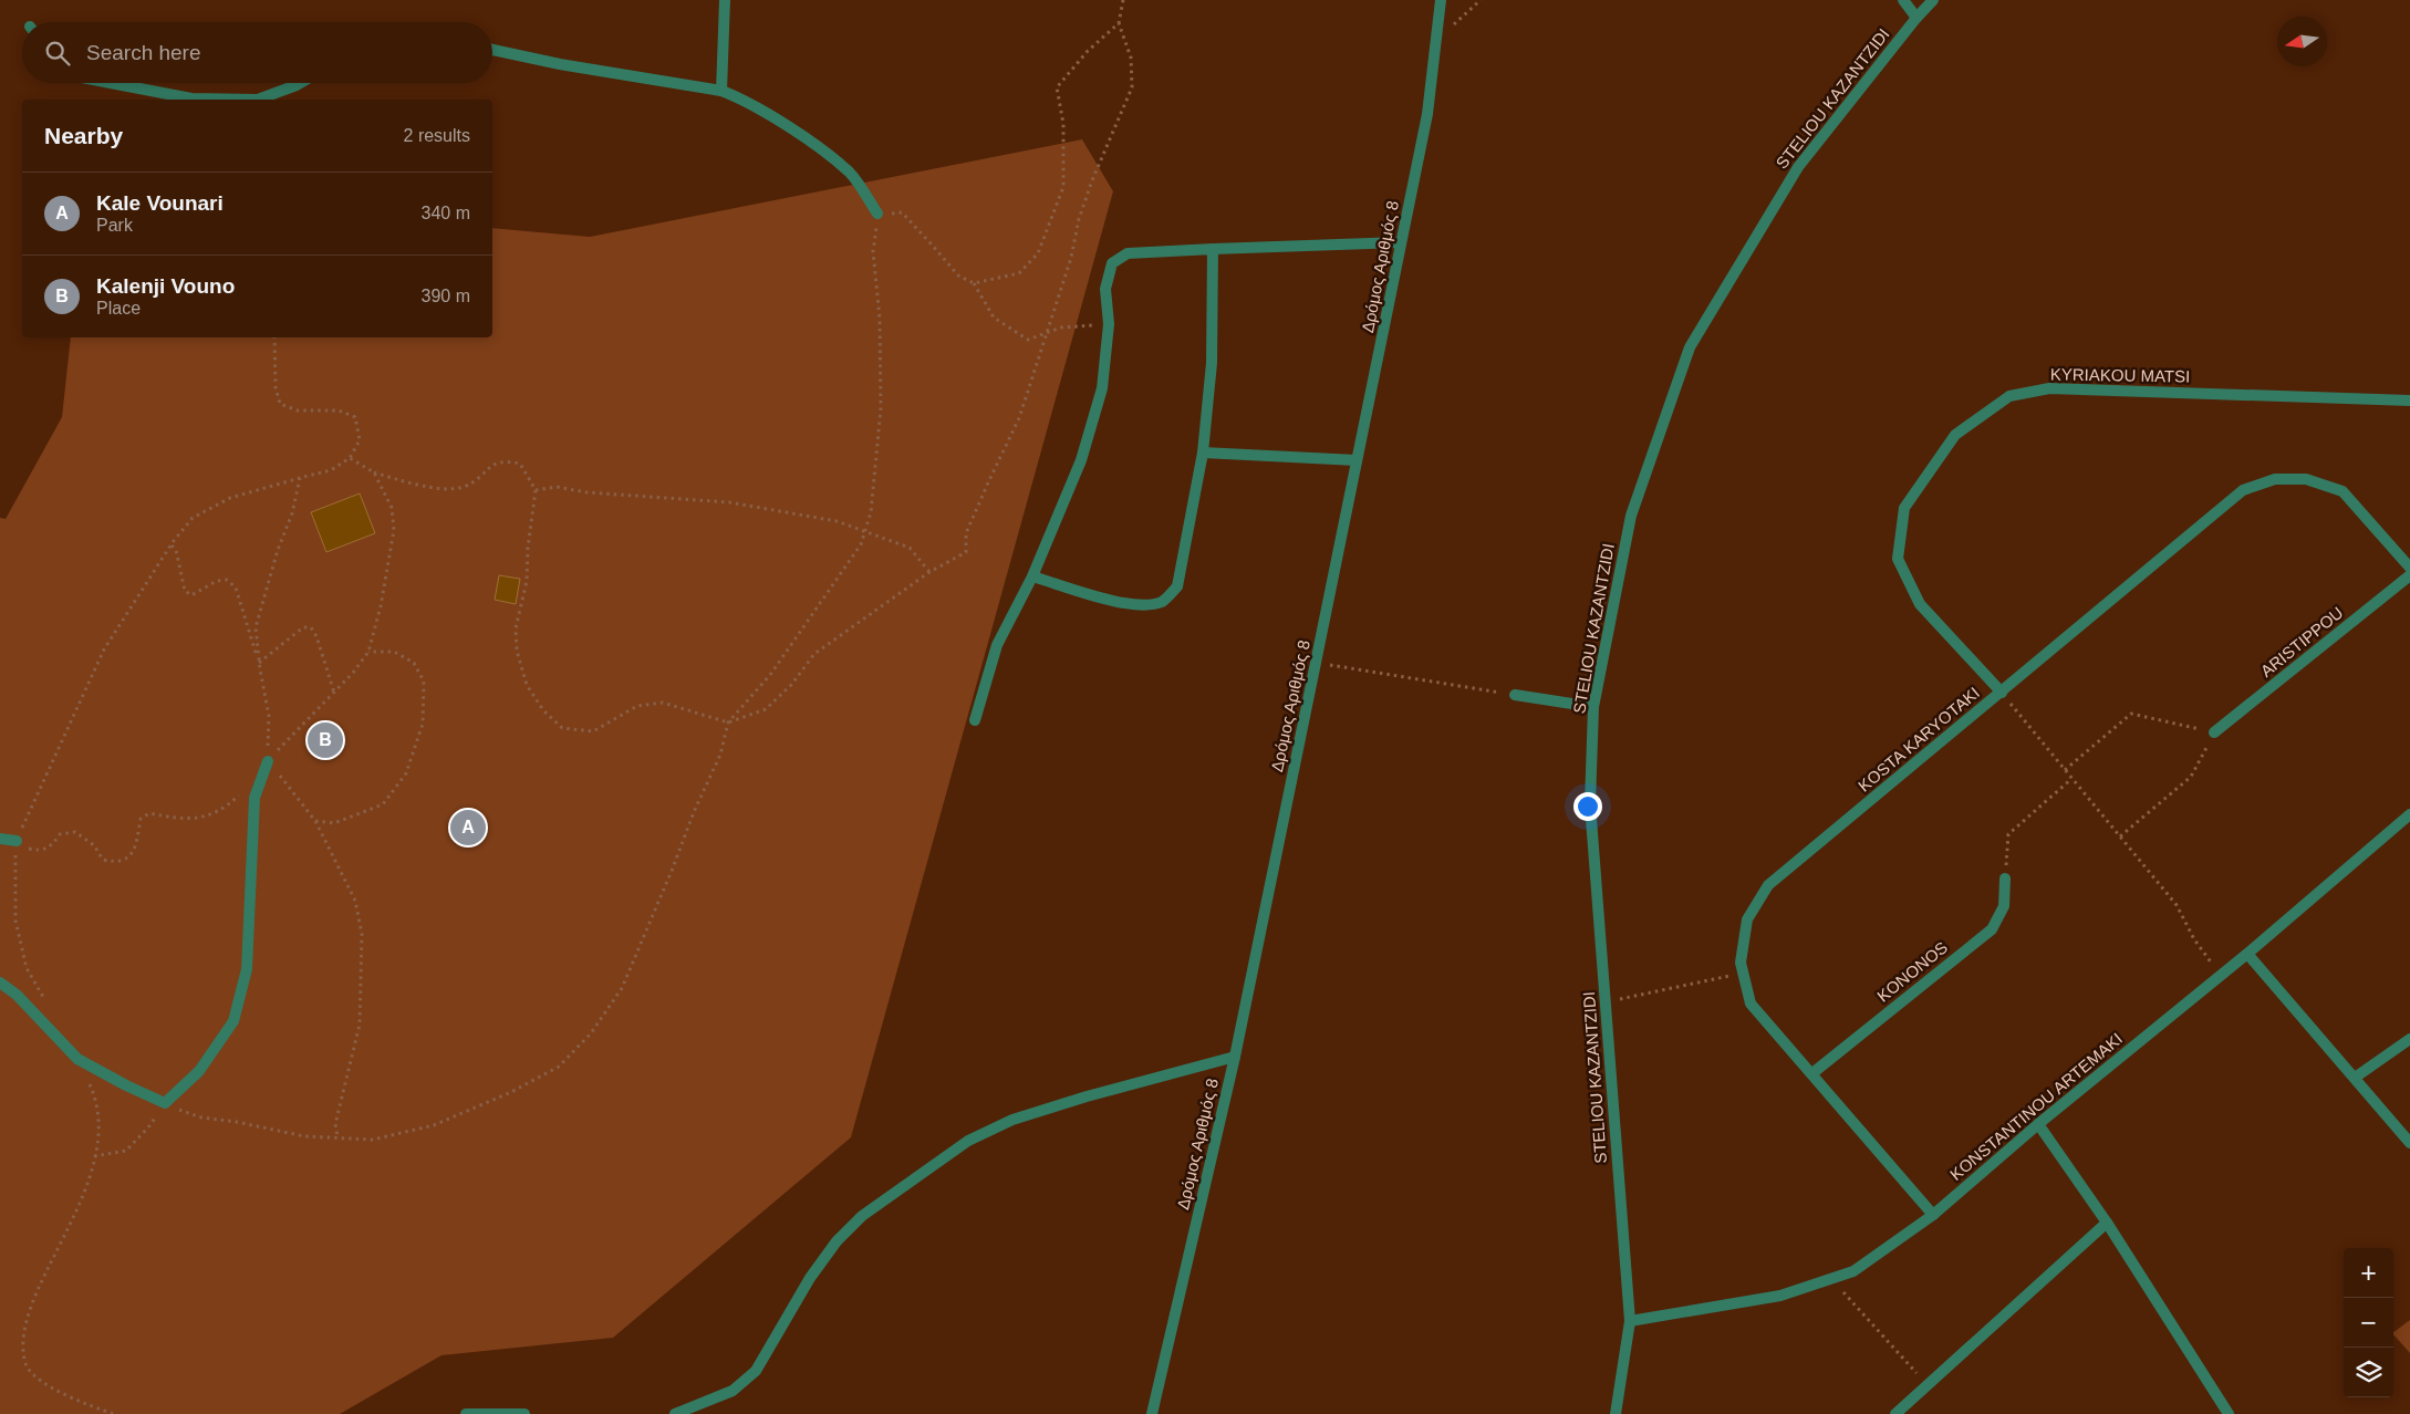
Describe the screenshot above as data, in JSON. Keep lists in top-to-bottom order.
{
  "streets": {
    "street": [
      "STELIOU KAZANTZIDI",
      "Δρόμος Αριθμός 8",
      "KYRIAKOU MATSI",
      "ARISTIPPOU",
      "KOSTA KARYOTAKI",
      "KONONOS",
      "KONSTANTINOU ARTEMAKI"
    ]
  },
  "crossings": [
    ["STELIOU KAZANTZIDI", "KONSTANTINOU ARTEMAKI"],
    ["KYRIAKOU MATSI", "KOSTA KARYOTAKI"],
    ["KOSTA KARYOTAKI", "KONONOS"],
    ["KOSTA KARYOTAKI", "KONSTANTINOU ARTEMAKI"]
  ],
  "north": "left",
  "page": {
    "search": "Search here",
    "heading": ["Nearby", "2 results"],
    "list": [
      {
        "mark": "A",
        "name": "Kale Vounari",
        "note": "Park",
        "value": "340 m"
      },
      {
        "mark": "B",
        "name": "Kalenji Vouno",
        "note": "Place",
        "value": "390 m"
      }
    ],
    "pins": ["B", "A"],
    "map_buttons": ["+", "−"]
  }
}
